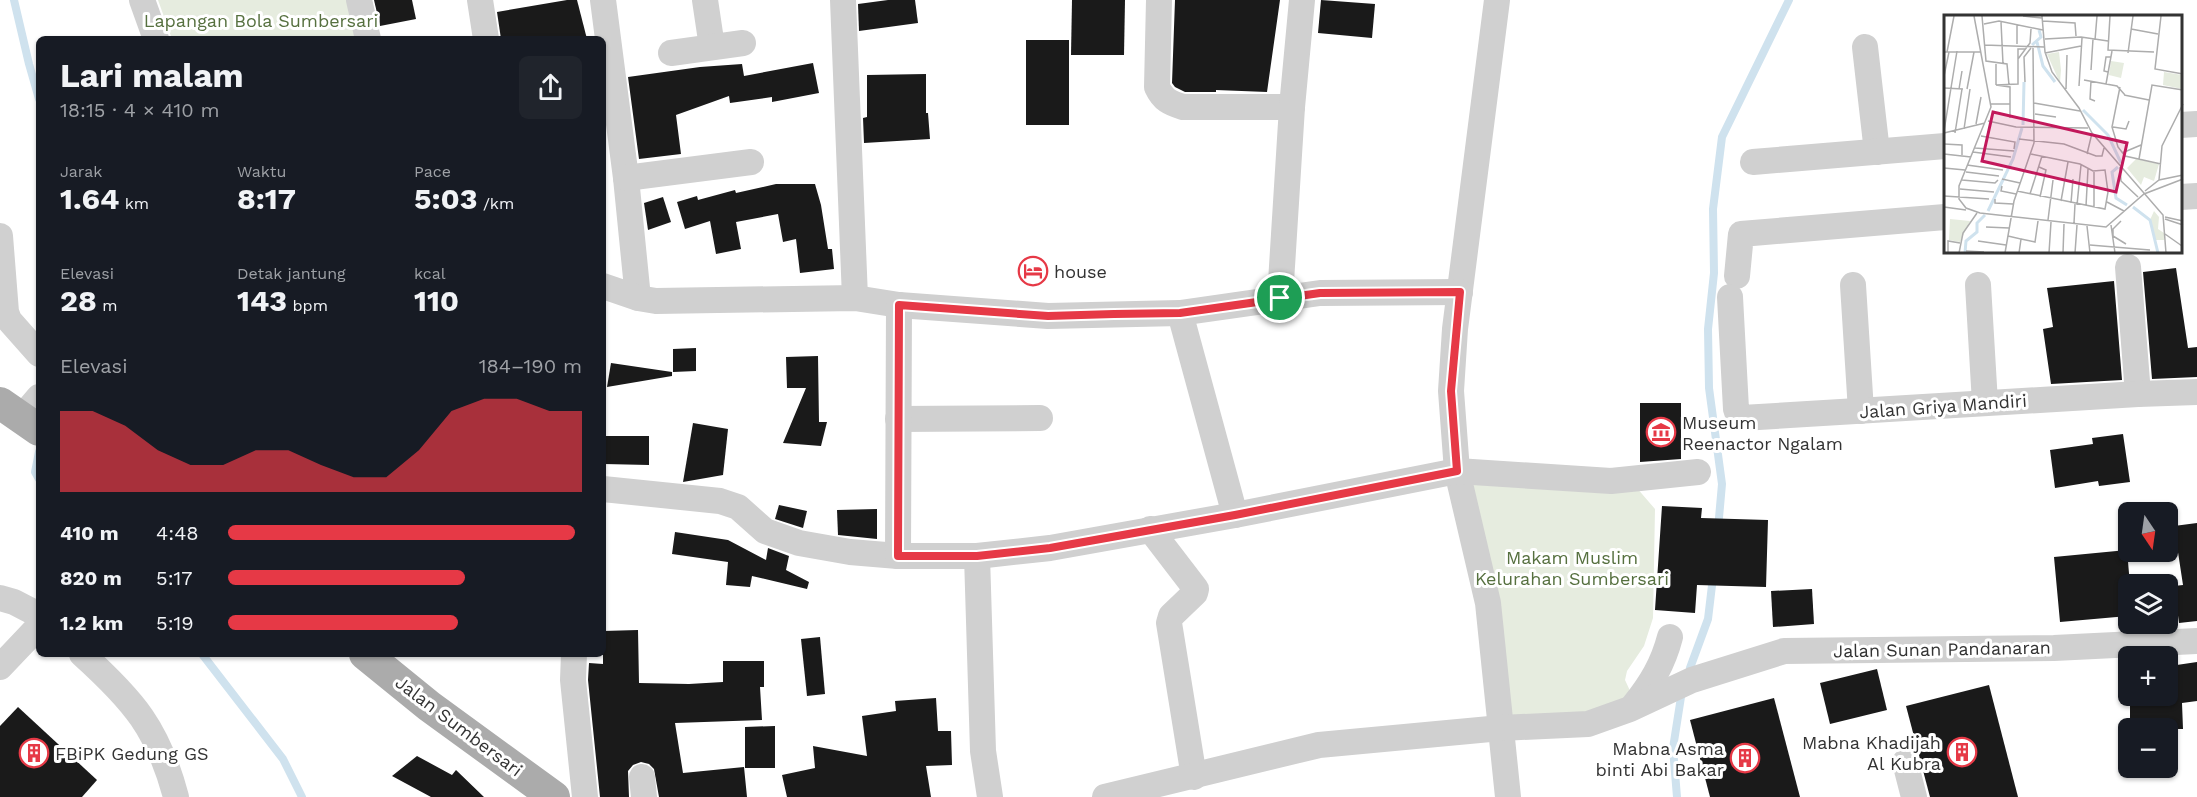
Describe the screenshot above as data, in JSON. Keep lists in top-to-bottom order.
{
  "streets": {
    "main road": ["Jalan Sumbersari"],
    "street": ["Jalan Griya Mandiri", "Jalan Sunan Pandanaran"]
  },
  "parks": ["Lapangan Bola Sumbersari", "Makam Muslim Kelurahan Sumbersari"],
  "places": {
    "hotel": ["house"],
    "museum": ["Museum Reenactor Ngalam"],
    "building": ["Mabna Khadijah Al Kubra", "FBiPK Gedung GS", "Mabna Asma binti Abi Bakar"]
  },
  "north": "bottom",
  "page": {
    "heading": ["Lari malam", "18:15 · 4 × 410 m"],
    "stats": [
      ["Jarak", "1.64 km"],
      ["Waktu", "8:17"],
      ["Pace", "5:03 /km"],
      ["Elevasi", "28 m"],
      ["Detak jantung", "143 bpm"],
      ["kcal", "110"]
    ],
    "chart": ["Elevasi", "184–190 m"],
    "map_buttons": ["+", "−"],
    "list": [
      {
        "name": "410 m",
        "note": "4:48"
      },
      {
        "name": "820 m",
        "note": "5:17"
      },
      {
        "name": "1.2 km",
        "note": "5:19"
      }
    ]
  }
}
